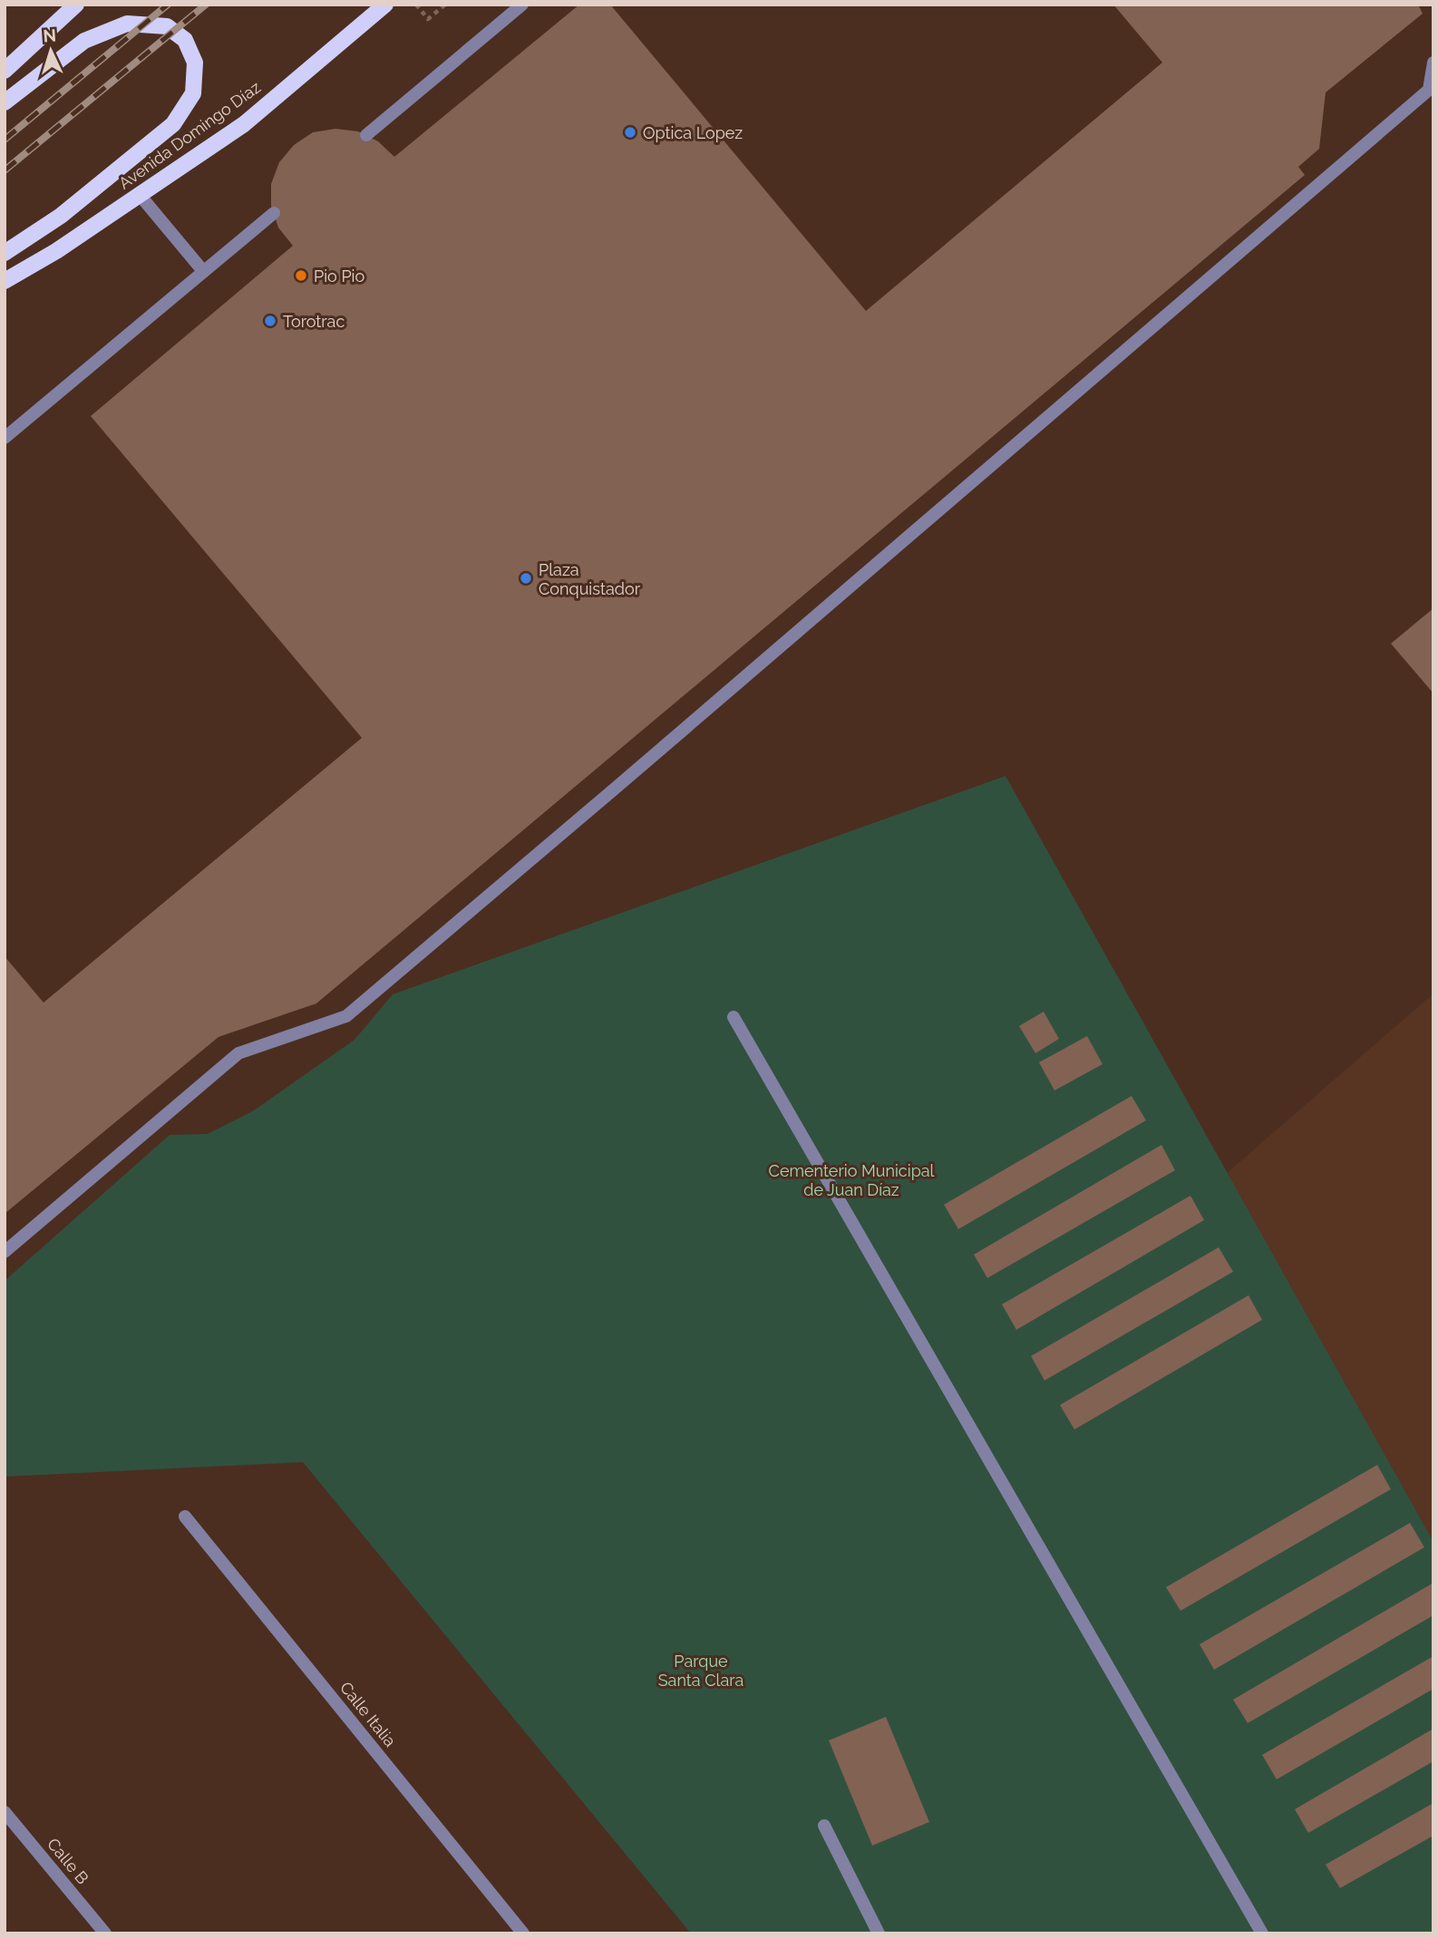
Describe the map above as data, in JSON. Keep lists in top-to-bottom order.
{
  "streets": {
    "main road": ["Avenida Domingo Díaz"],
    "street": ["Calle Italia", "Calle B"]
  },
  "parks": ["Cementerio Municipal de Juan Díaz", "Parque Santa Clara"],
  "places": [
    "Optica Lopez",
    "Pio Pio",
    "Torotrac",
    "Plaza Conquistador"
  ],
  "north": "top"
}
